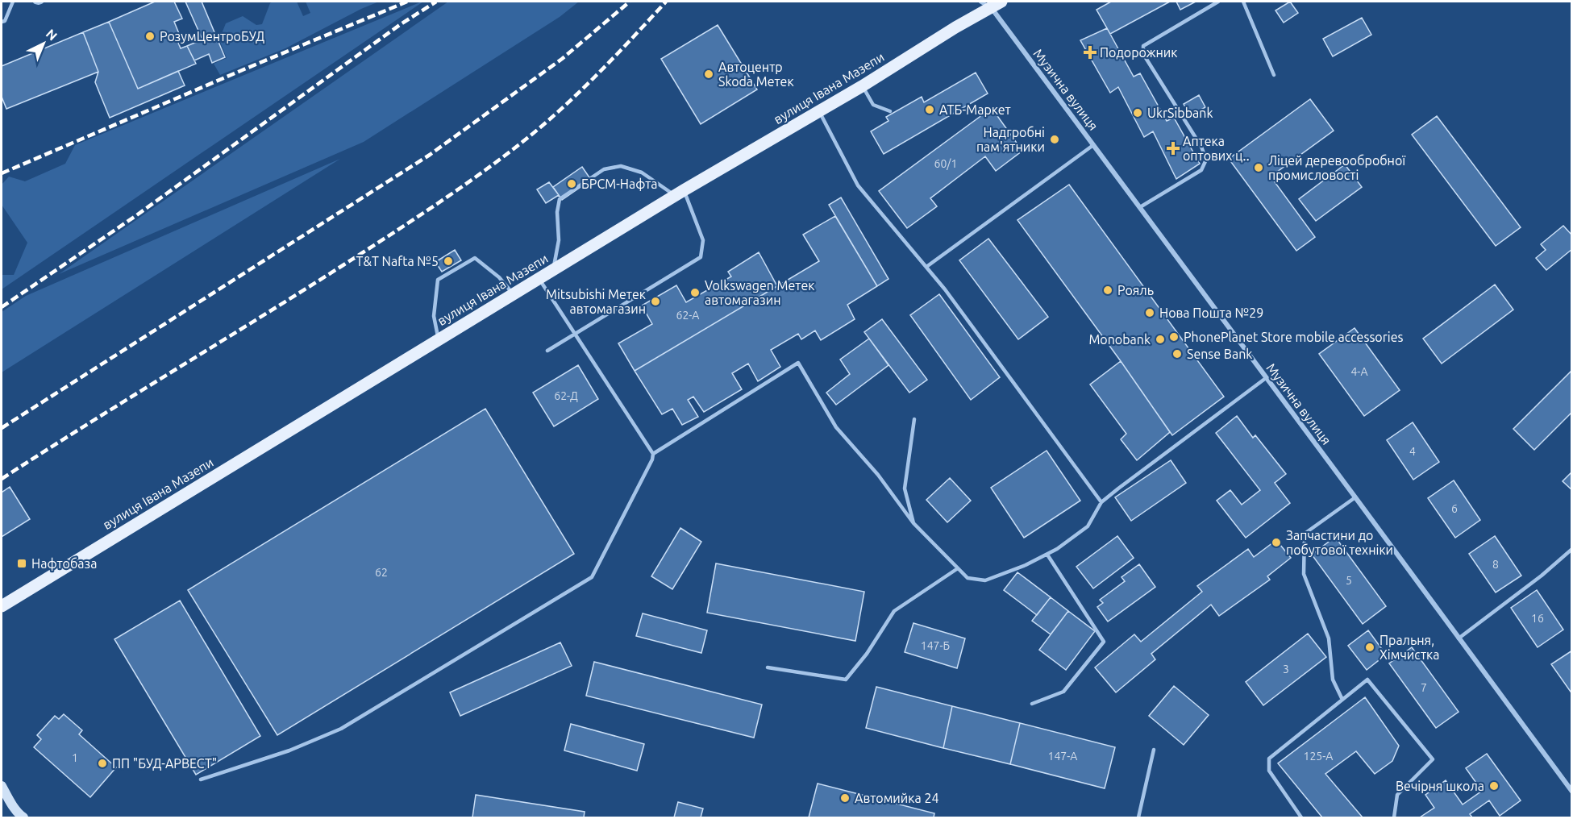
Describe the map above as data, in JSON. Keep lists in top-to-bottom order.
{
  "streets": {
    "main road": ["вулиця Івана Мазепи"],
    "street": ["Музична вулиця"]
  },
  "crossings": [
    ["вулиця Івана Мазепи", "Музична вулиця"]
  ],
  "places": {
    "other": [
      "РозумЦентроБУД",
      "Автоцентр Skoda Метек",
      "АТБ-Маркет",
      "UkrSibbank",
      "Надгробні пам'ятники",
      "Ліцей деревообробної промисловості",
      "БРСМ-Нафта",
      "Т&T Nafta №5",
      "Рояль",
      "Volkswagen Метек автомагазин",
      "Mitsubishi Метек автомагазин",
      "Нова Пошта №29",
      "PhonePlanet Store mobile accessories",
      "Monobank",
      "Sense Bank",
      "Запчастини до побутової техніки",
      "Пральня, Хімчистка",
      "ПП \"БУД-АРВЕСТ\"",
      "Вечірня школа",
      "Автомийка 24"
    ],
    "health": ["Подорожник", "Аптека оптових ц‥"],
    "transit": ["Нафтобаза"]
  },
  "house_numbers": [
    "60/1",
    "62-А",
    "4-А",
    "62-Д",
    "4",
    "6",
    "8",
    "62",
    "5",
    "16",
    "147-Б",
    "3",
    "7",
    "147-А",
    "125-А",
    "1"
  ],
  "north": "top right"
}
